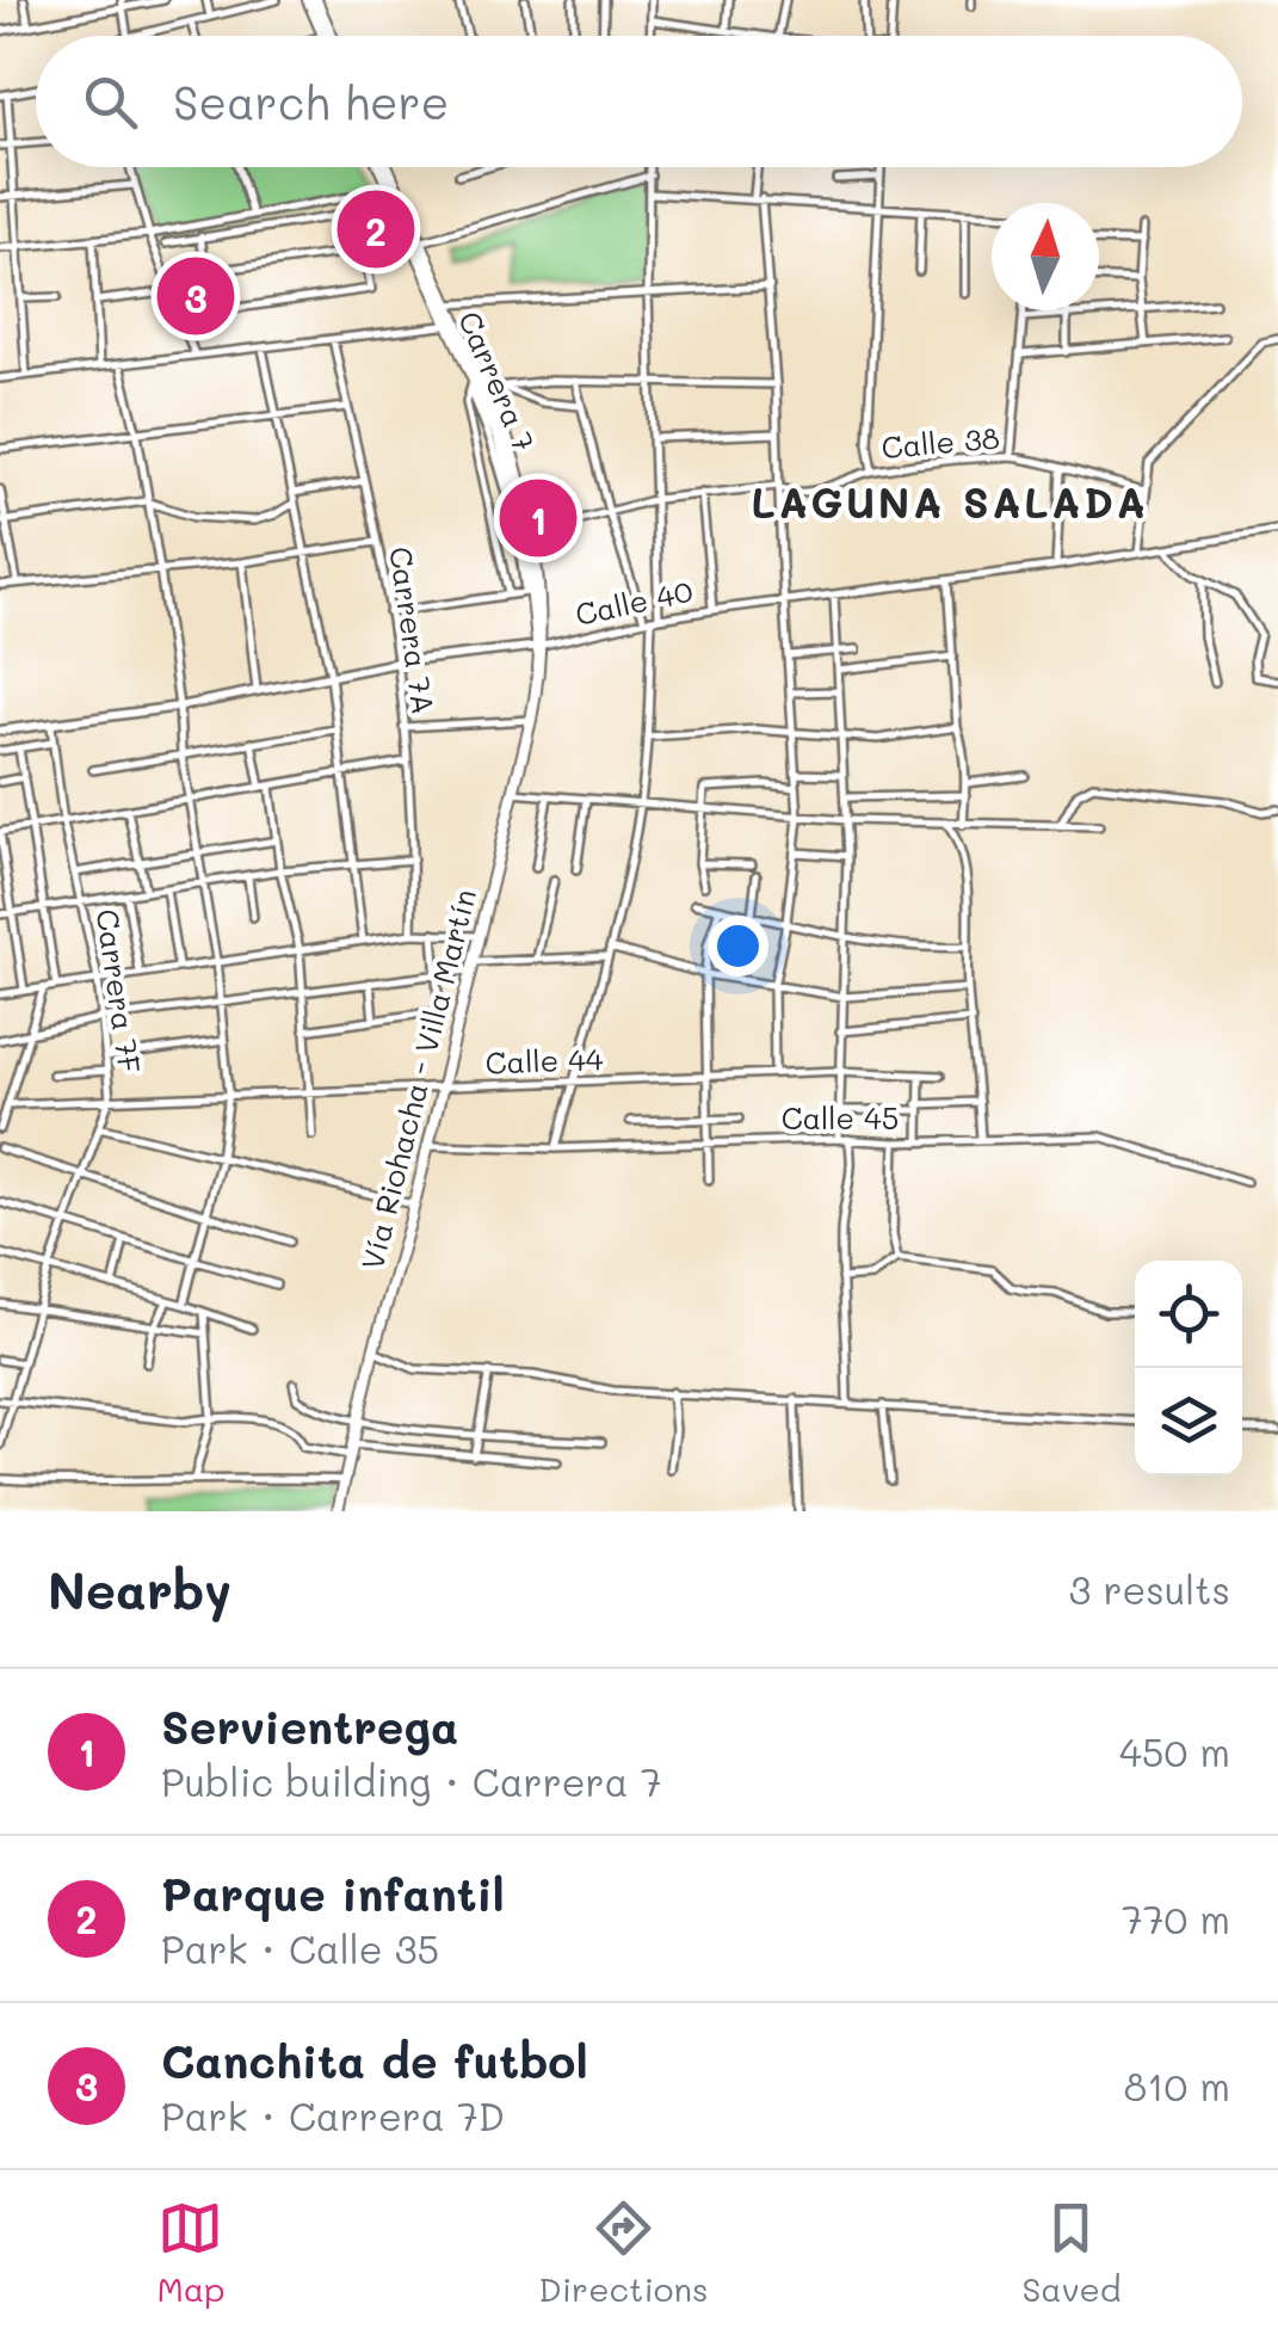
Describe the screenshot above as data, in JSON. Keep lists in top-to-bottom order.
{
  "streets": {
    "main road": ["Carrera 7", "Vía Riohacha - Villa Martín"],
    "street": [
      "Calle 38",
      "Calle 40",
      "Carrera 7A",
      "Carrera 7F",
      "Calle 44",
      "Calle 45"
    ]
  },
  "crossings": [
    ["Carrera 7", "Calle 38"],
    ["Carrera 7", "Calle 40"],
    ["Carrera 7", "Vía Riohacha - Villa Martín"],
    ["Calle 40", "Carrera 7A"],
    ["Calle 40", "Carrera 7F"],
    ["Calle 40", "Vía Riohacha - Villa Martín"],
    ["Carrera 7F", "Calle 44"],
    ["Calle 44", "Vía Riohacha - Villa Martín"],
    ["Vía Riohacha - Villa Martín", "Calle 45"]
  ],
  "districts": ["LAGUNA SALADA"],
  "north": "top",
  "page": {
    "search": "Search here",
    "pins": ["2", "3", "1"],
    "heading": ["Nearby", "3 results"],
    "list": [
      {
        "mark": "1",
        "name": "Servientrega",
        "note": "Public building · Carrera 7",
        "value": "450 m"
      },
      {
        "mark": "2",
        "name": "Parque infantil",
        "note": "Park · Calle 35",
        "value": "770 m"
      },
      {
        "mark": "3",
        "name": "Canchita de futbol",
        "note": "Park · Carrera 7D",
        "value": "810 m"
      }
    ],
    "nav": ["Map", "Directions", "Saved"]
  }
}
